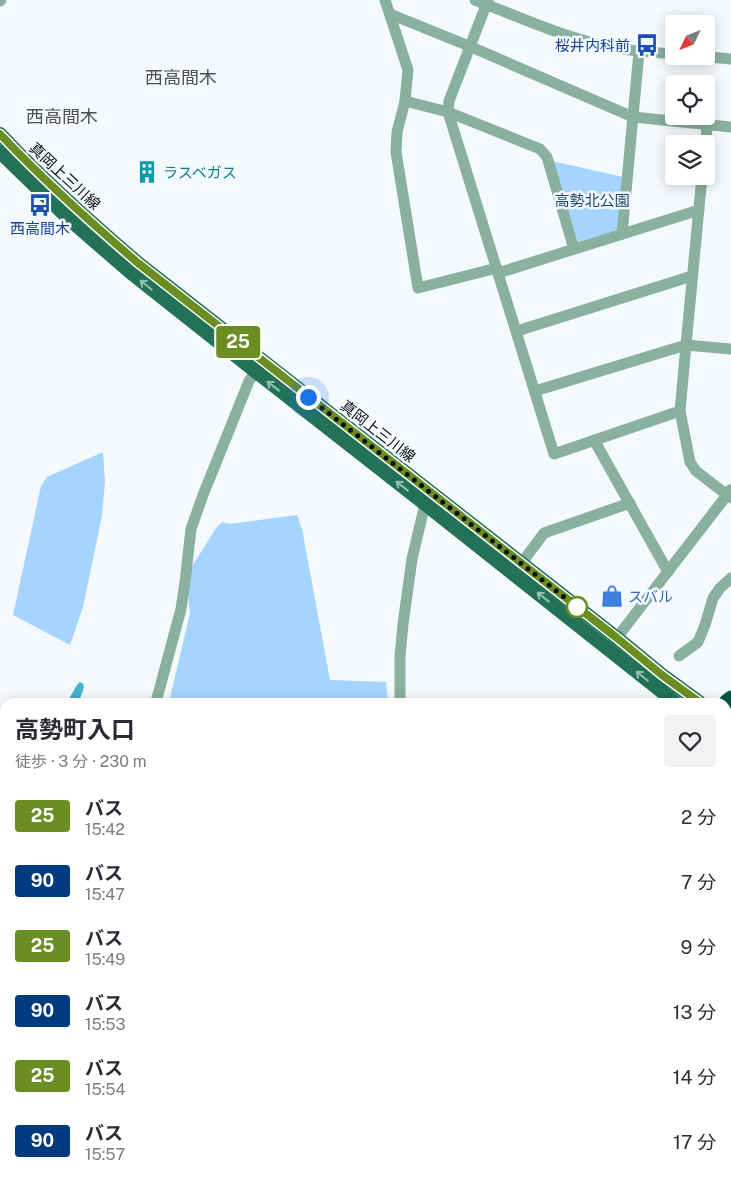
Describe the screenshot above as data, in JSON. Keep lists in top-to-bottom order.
{
  "streets": {
    "main road": ["真岡上三川線"]
  },
  "districts": ["西高間木", "西高間木"],
  "parks": ["高勢北公園"],
  "places": {
    "bus stop": ["桜井内科前", "西高間木"],
    "building": ["ラスベガス"],
    "shop": ["スバル"]
  },
  "lines": ["bus line 25"],
  "north": "bottom left",
  "page": {
    "on_map": "25",
    "heading": ["高勢町入口", "徒歩 · 3 分 · 230 m"],
    "list": [
      {
        "mark": "25",
        "name": "バス",
        "note": "15:42",
        "value": "2 分"
      },
      {
        "mark": "90",
        "name": "バス",
        "note": "15:47",
        "value": "7 分"
      },
      {
        "mark": "25",
        "name": "バス",
        "note": "15:49",
        "value": "9 分"
      },
      {
        "mark": "90",
        "name": "バス",
        "note": "15:53",
        "value": "13 分"
      },
      {
        "mark": "25",
        "name": "バス",
        "note": "15:54",
        "value": "14 分"
      },
      {
        "mark": "90",
        "name": "バス",
        "note": "15:57",
        "value": "17 分"
      }
    ]
  }
}
